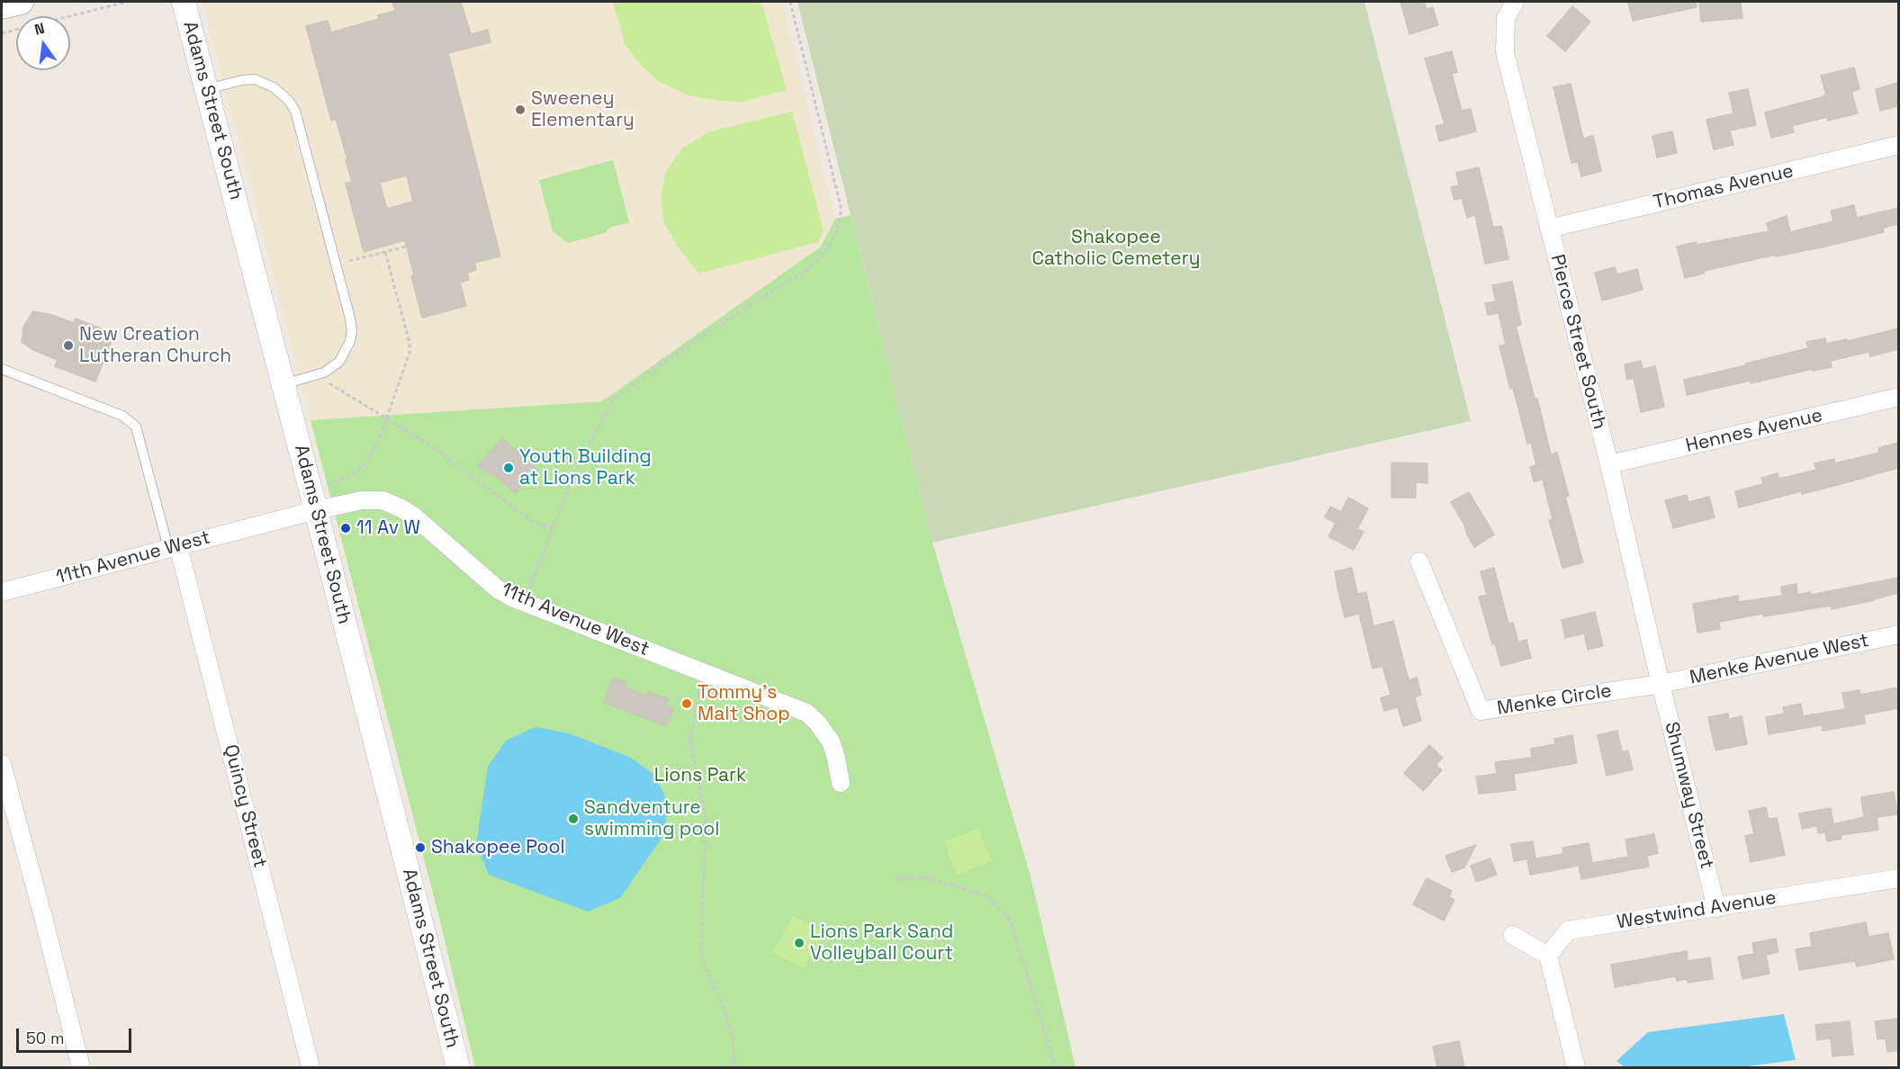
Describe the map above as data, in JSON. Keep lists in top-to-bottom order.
{
  "streets": {
    "street": [
      "Adams Street South",
      "Thomas Avenue",
      "Pierce Street South",
      "Hennes Avenue",
      "11th Avenue West",
      "Menke Avenue West",
      "Menke Circle",
      "Shumway Street",
      "Quincy Street",
      "Westwind Avenue"
    ]
  },
  "crossings": [
    ["Adams Street South", "11th Avenue West"],
    ["Thomas Avenue", "Pierce Street South"],
    ["Pierce Street South", "Hennes Avenue"],
    ["Pierce Street South", "Menke Avenue West"],
    ["Pierce Street South", "Menke Circle"],
    ["Pierce Street South", "Shumway Street"],
    ["11th Avenue West", "Quincy Street"],
    ["Menke Avenue West", "Menke Circle"],
    ["Menke Avenue West", "Shumway Street"],
    ["Menke Circle", "Shumway Street"],
    ["Shumway Street", "Westwind Avenue"]
  ],
  "parks": ["Shakopee Catholic Cemetery", "Lions Park"],
  "places": [
    "Sweeney Elementary",
    "New Creation Lutheran Church",
    "Youth Building at Lions Park",
    "11 Av W",
    "Tommy's Malt Shop",
    "Sandventure swimming pool",
    "Shakopee Pool",
    "Lions Park Sand Volleyball Court"
  ],
  "scale_bar": "50 m",
  "north": "top"
}
